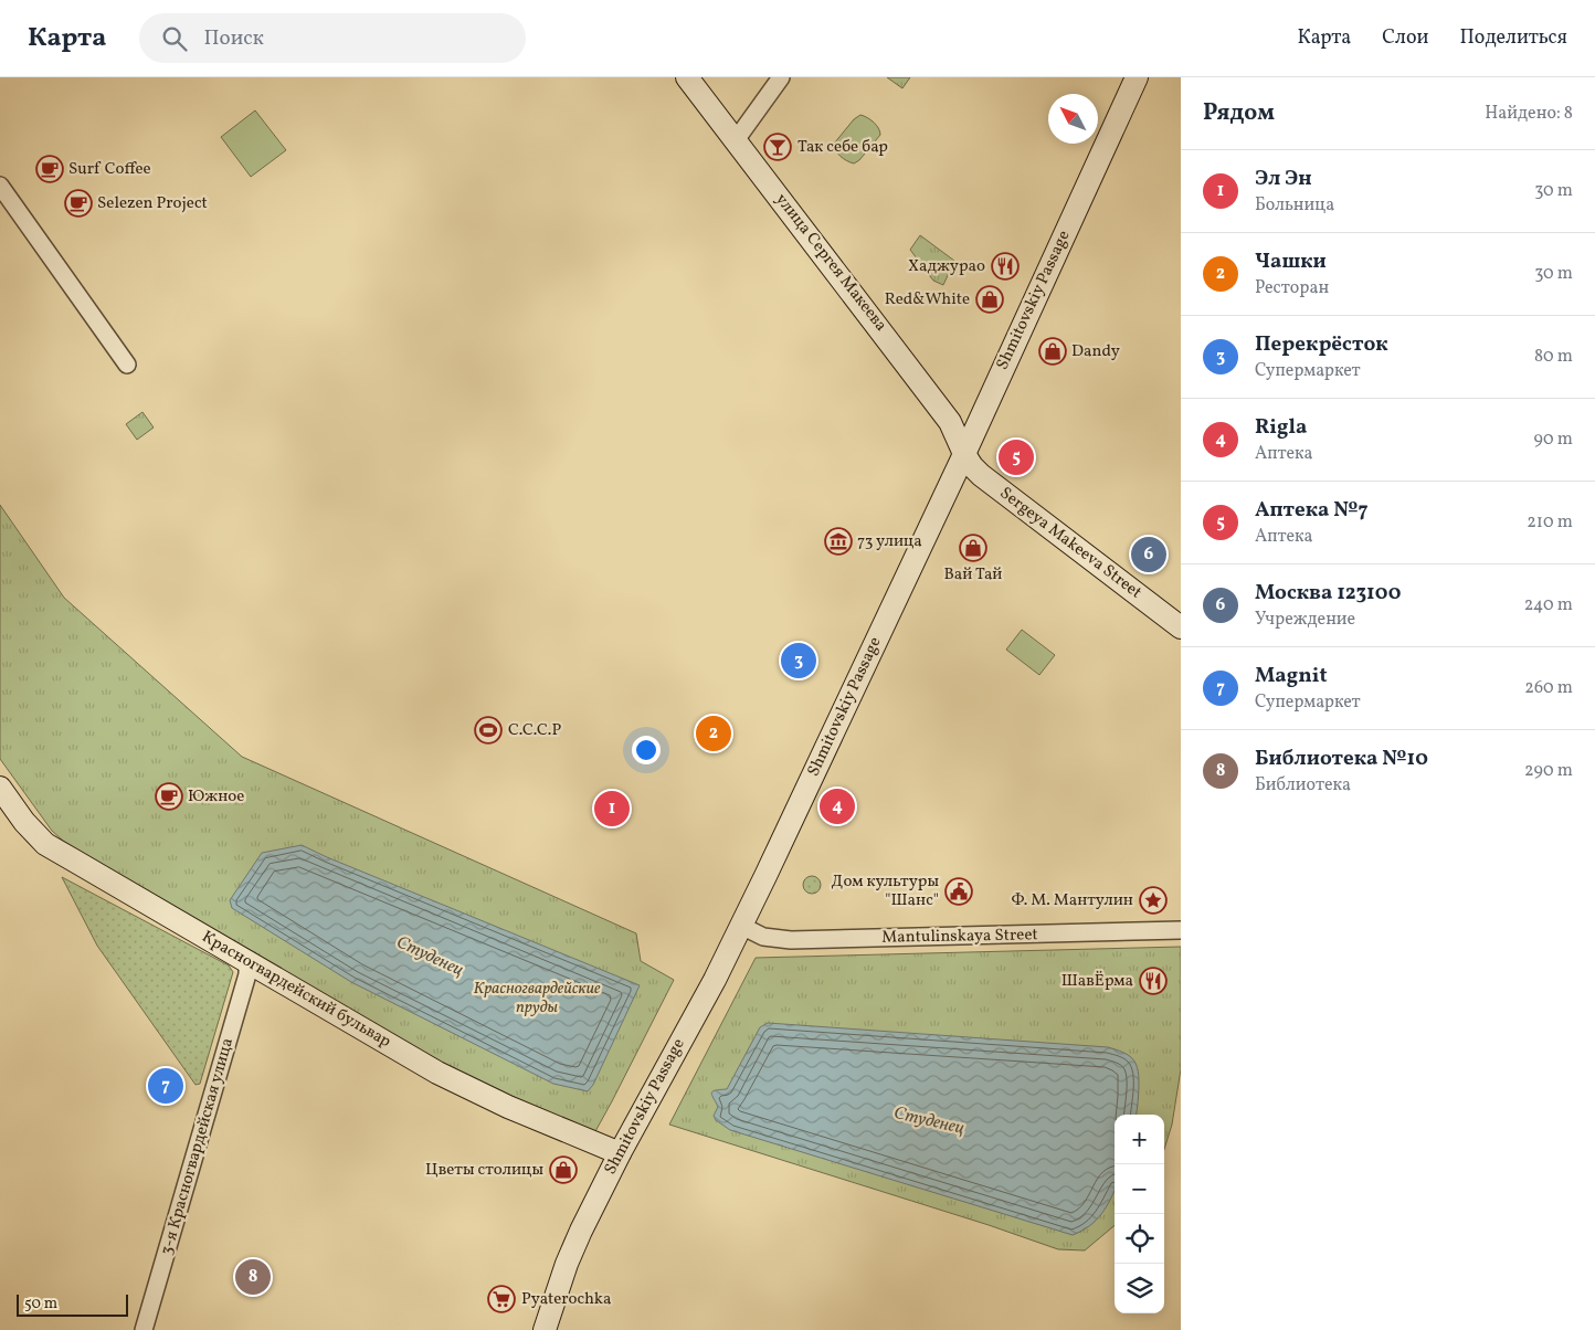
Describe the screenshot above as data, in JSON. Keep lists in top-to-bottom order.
{
  "streets": {
    "street": [
      "улица Сергея Макеева",
      "Shmitovskiy Passage",
      "Sergeya Makeeva Street",
      "Mantulinskaya Street",
      "Красногвардейский бульвар",
      "3-я Красногвардейская улица"
    ]
  },
  "crossings": [
    ["улица Сергея Макеева", "Shmitovskiy Passage"],
    ["улица Сергея Макеева", "Sergeya Makeeva Street"],
    ["Shmitovskiy Passage", "Sergeya Makeeva Street"],
    ["Shmitovskiy Passage", "Mantulinskaya Street"],
    ["Shmitovskiy Passage", "Красногвардейский бульвар"],
    ["Красногвардейский бульвар", "3-я Красногвардейская улица"]
  ],
  "water": ["Студенец"],
  "parks": ["Красногвардейские пруды"],
  "places": {
    "bar": ["Так себе бар"],
    "cafe": ["Surf Coffee", "Selezen Project", "Южное"],
    "restaurant": ["Хаджурао", "ШавЁрма"],
    "shop": [
      "Red&White",
      "Dandy",
      "Вай Тай",
      "Цветы столицы"
    ],
    "museum": ["73 улица"],
    "sports": ["С.С.С.Р"],
    "public building": ["Дом культуры \"Шанс\""],
    "place": ["Ф. М. Мантулин"],
    "supermarket": ["Pyaterochka"]
  },
  "scale_bar": "50 m",
  "north": "top left",
  "page": {
    "header": "Карта",
    "search": "Поиск",
    "nav": ["Карта", "Слои", "Поделиться"],
    "heading": ["Рядом", "Найдено: 8"],
    "list": [
      {
        "mark": "1",
        "name": "Эл Эн",
        "note": "Больница",
        "value": "30 m"
      },
      {
        "mark": "2",
        "name": "Чашки",
        "note": "Ресторан",
        "value": "30 m"
      },
      {
        "mark": "3",
        "name": "Перекрёсток",
        "note": "Супермаркет",
        "value": "80 m"
      },
      {
        "mark": "4",
        "name": "Rigla",
        "note": "Аптека",
        "value": "90 m"
      },
      {
        "mark": "5",
        "name": "Аптека №7",
        "note": "Аптека",
        "value": "210 m"
      },
      {
        "mark": "6",
        "name": "Москва 123100",
        "note": "Учреждение",
        "value": "240 m"
      },
      {
        "mark": "7",
        "name": "Magnit",
        "note": "Супермаркет",
        "value": "260 m"
      },
      {
        "mark": "8",
        "name": "Библиотека №10",
        "note": "Библиотека",
        "value": "290 m"
      }
    ],
    "pins": [
      "5",
      "6",
      "3",
      "2",
      "4",
      "1",
      "7",
      "8"
    ],
    "map_buttons": ["+", "−"],
    "scale": "50 m"
  }
}
